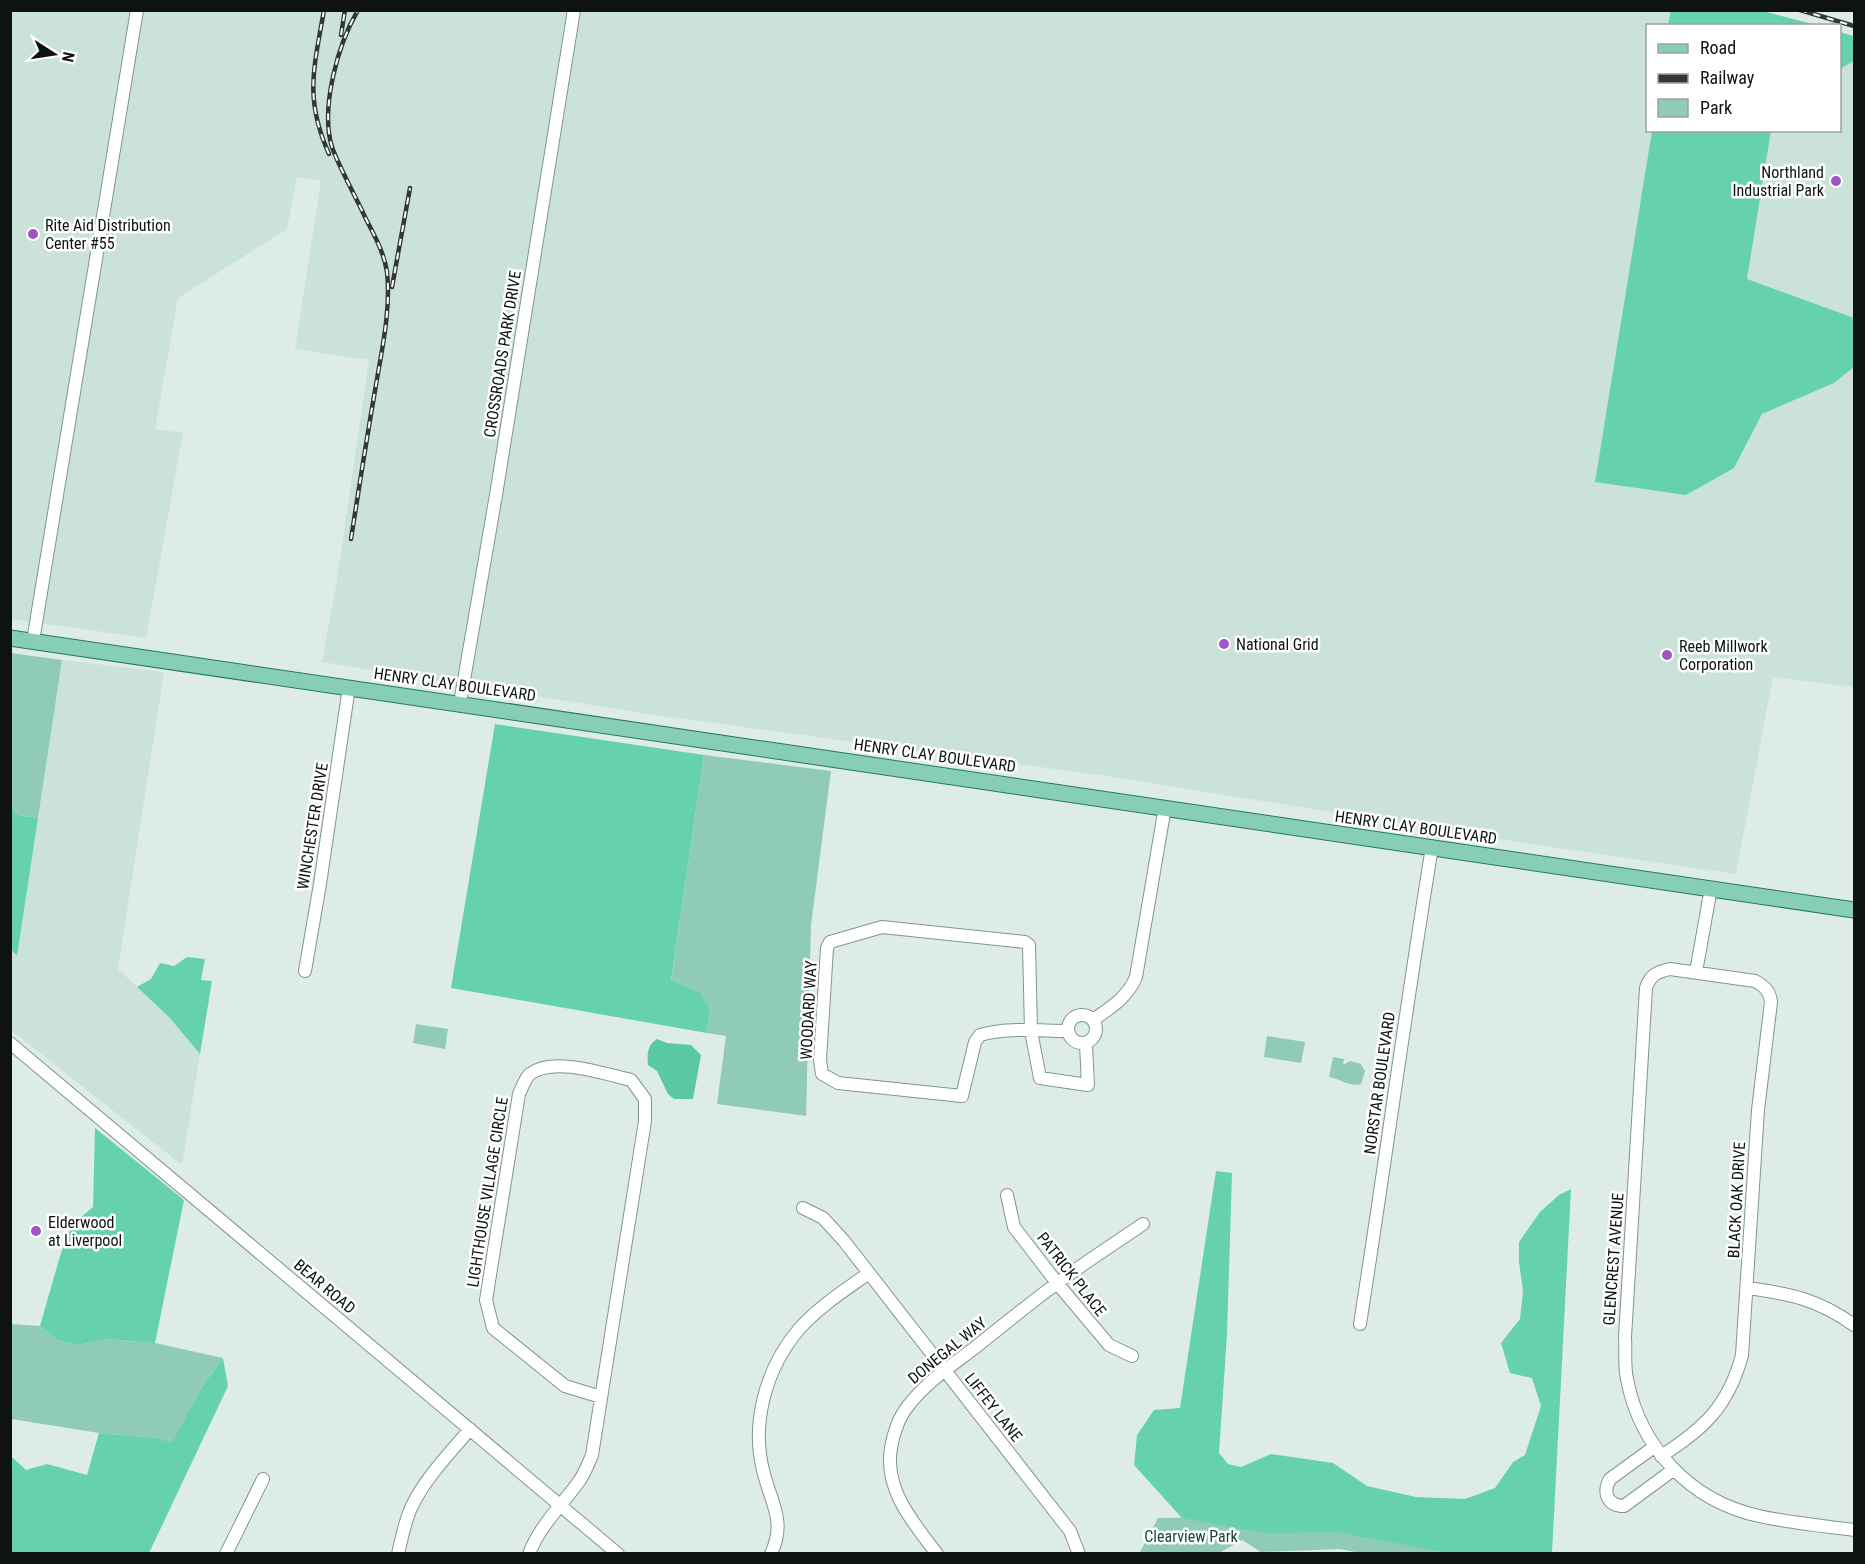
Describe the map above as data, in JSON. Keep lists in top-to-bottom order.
{
  "streets": {
    "main road": ["HENRY CLAY BOULEVARD"],
    "street": [
      "CROSSROADS PARK DRIVE",
      "WINCHESTER DRIVE",
      "WOODARD WAY",
      "NORSTAR BOULEVARD",
      "LIGHTHOUSE VILLAGE CIRCLE",
      "BLACK OAK DRIVE",
      "GLENCREST AVENUE",
      "PATRICK PLACE",
      "BEAR ROAD",
      "DONEGAL WAY",
      "LIFFEY LANE"
    ]
  },
  "crossings": [
    ["CROSSROADS PARK DRIVE", "HENRY CLAY BOULEVARD"],
    ["HENRY CLAY BOULEVARD", "WINCHESTER DRIVE"],
    ["HENRY CLAY BOULEVARD", "NORSTAR BOULEVARD"],
    ["LIGHTHOUSE VILLAGE CIRCLE", "BEAR ROAD"],
    ["BLACK OAK DRIVE", "GLENCREST AVENUE"],
    ["PATRICK PLACE", "DONEGAL WAY"],
    ["DONEGAL WAY", "LIFFEY LANE"]
  ],
  "parks": ["Clearview Park"],
  "places": [
    "Northland Industrial Park",
    "Rite Aid Distribution Center #55",
    "National Grid",
    "Reeb Millwork Corporation",
    "Elderwood at Liverpool"
  ],
  "legend": ["Road", "Railway", "Park"],
  "north": "right"
}
